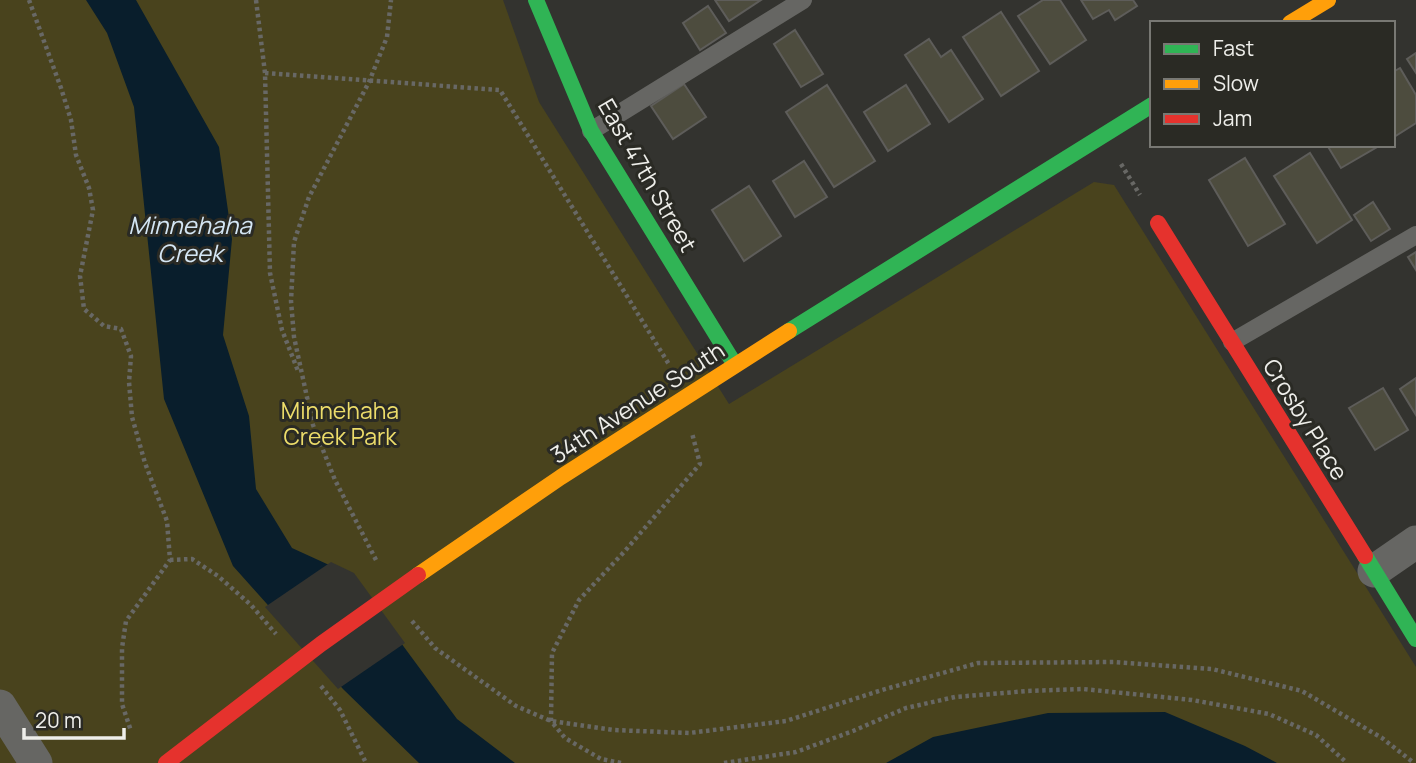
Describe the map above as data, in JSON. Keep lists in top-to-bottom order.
{
  "streets": {
    "street": ["East 47th Street", "34th Avenue South", "Crosby Place"]
  },
  "crossings": [
    ["East 47th Street", "34th Avenue South"]
  ],
  "water": ["Minnehaha Creek"],
  "parks": ["Minnehaha Creek Park"],
  "legend": ["Fast", "Slow", "Jam"],
  "scale_bar": "20 m"
}
